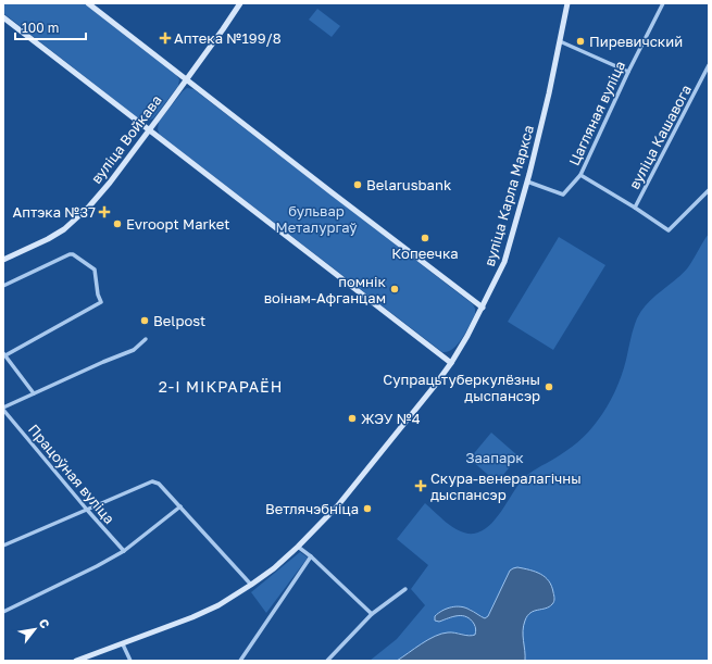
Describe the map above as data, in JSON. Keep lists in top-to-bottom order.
{
  "streets": {
    "main road": ["вуліца Войкава", "вуліца Карла Маркса"],
    "street": ["Цагляная вуліца", "вуліца Кашавога", "Працоўная вуліца"]
  },
  "crossings": [
    ["Цагляная вуліца", "вуліца Кашавога"],
    ["Цагляная вуліца", "вуліца Карла Маркса"]
  ],
  "districts": ["2-І МІКРАРАЁН"],
  "parks": ["бульвар Металургаў", "Заапарк"],
  "places": {
    "health": ["Аптека №199/8", "Аптэка №37", "Скура-венералагічны дыспансэр"],
    "other": [
      "Пиревичский",
      "Belarusbank",
      "Evroopt Market",
      "Копеечка",
      "помнік воінам-Афганцам",
      "Belpost",
      "Супрацьтуберкулёзны дыспансэр",
      "ЖЭУ №4",
      "Ветлячэбніца"
    ]
  },
  "scale_bar": "100 m",
  "north": "top right"
}
